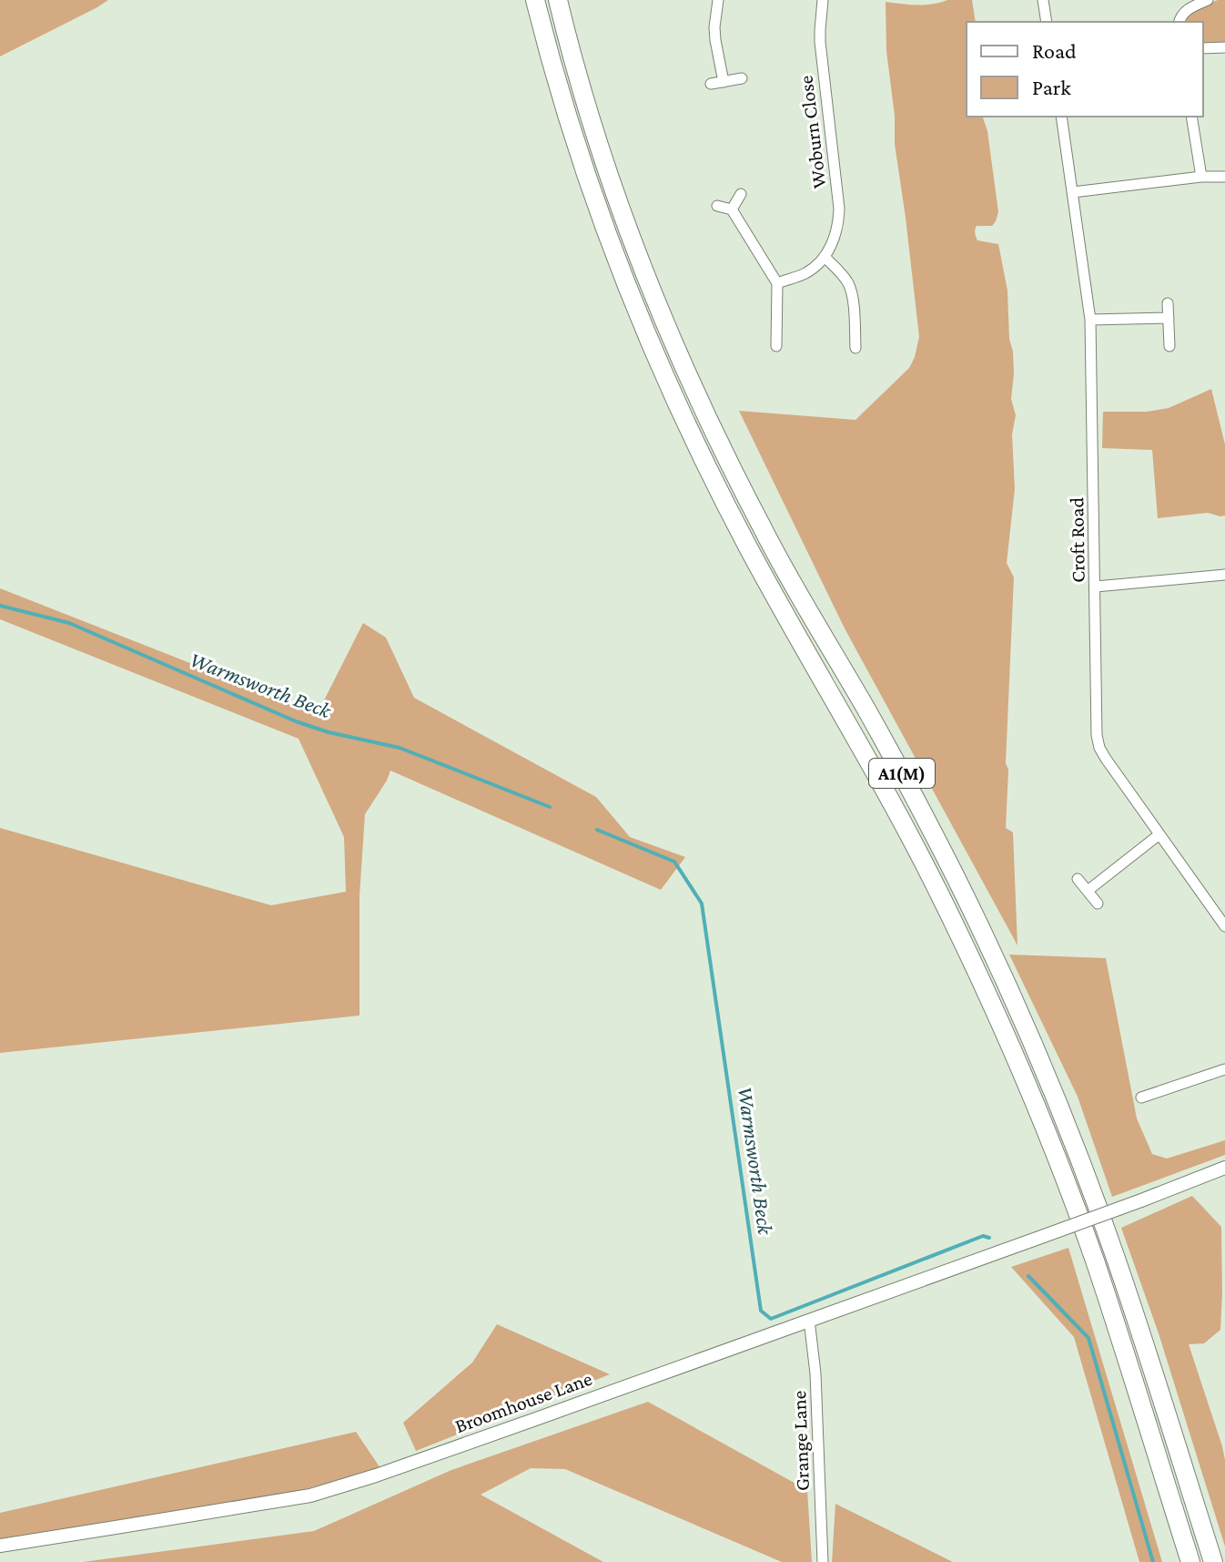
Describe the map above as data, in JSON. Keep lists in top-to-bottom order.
{
  "streets": {
    "highway": ["A1(M)"],
    "street": [
      "Woburn Close",
      "Croft Road",
      "Broomhouse Lane",
      "Grange Lane"
    ]
  },
  "crossings": [
    ["Broomhouse Lane", "Grange Lane"]
  ],
  "water": ["Warmsworth Beck"],
  "legend": ["Road", "Park"]
}
